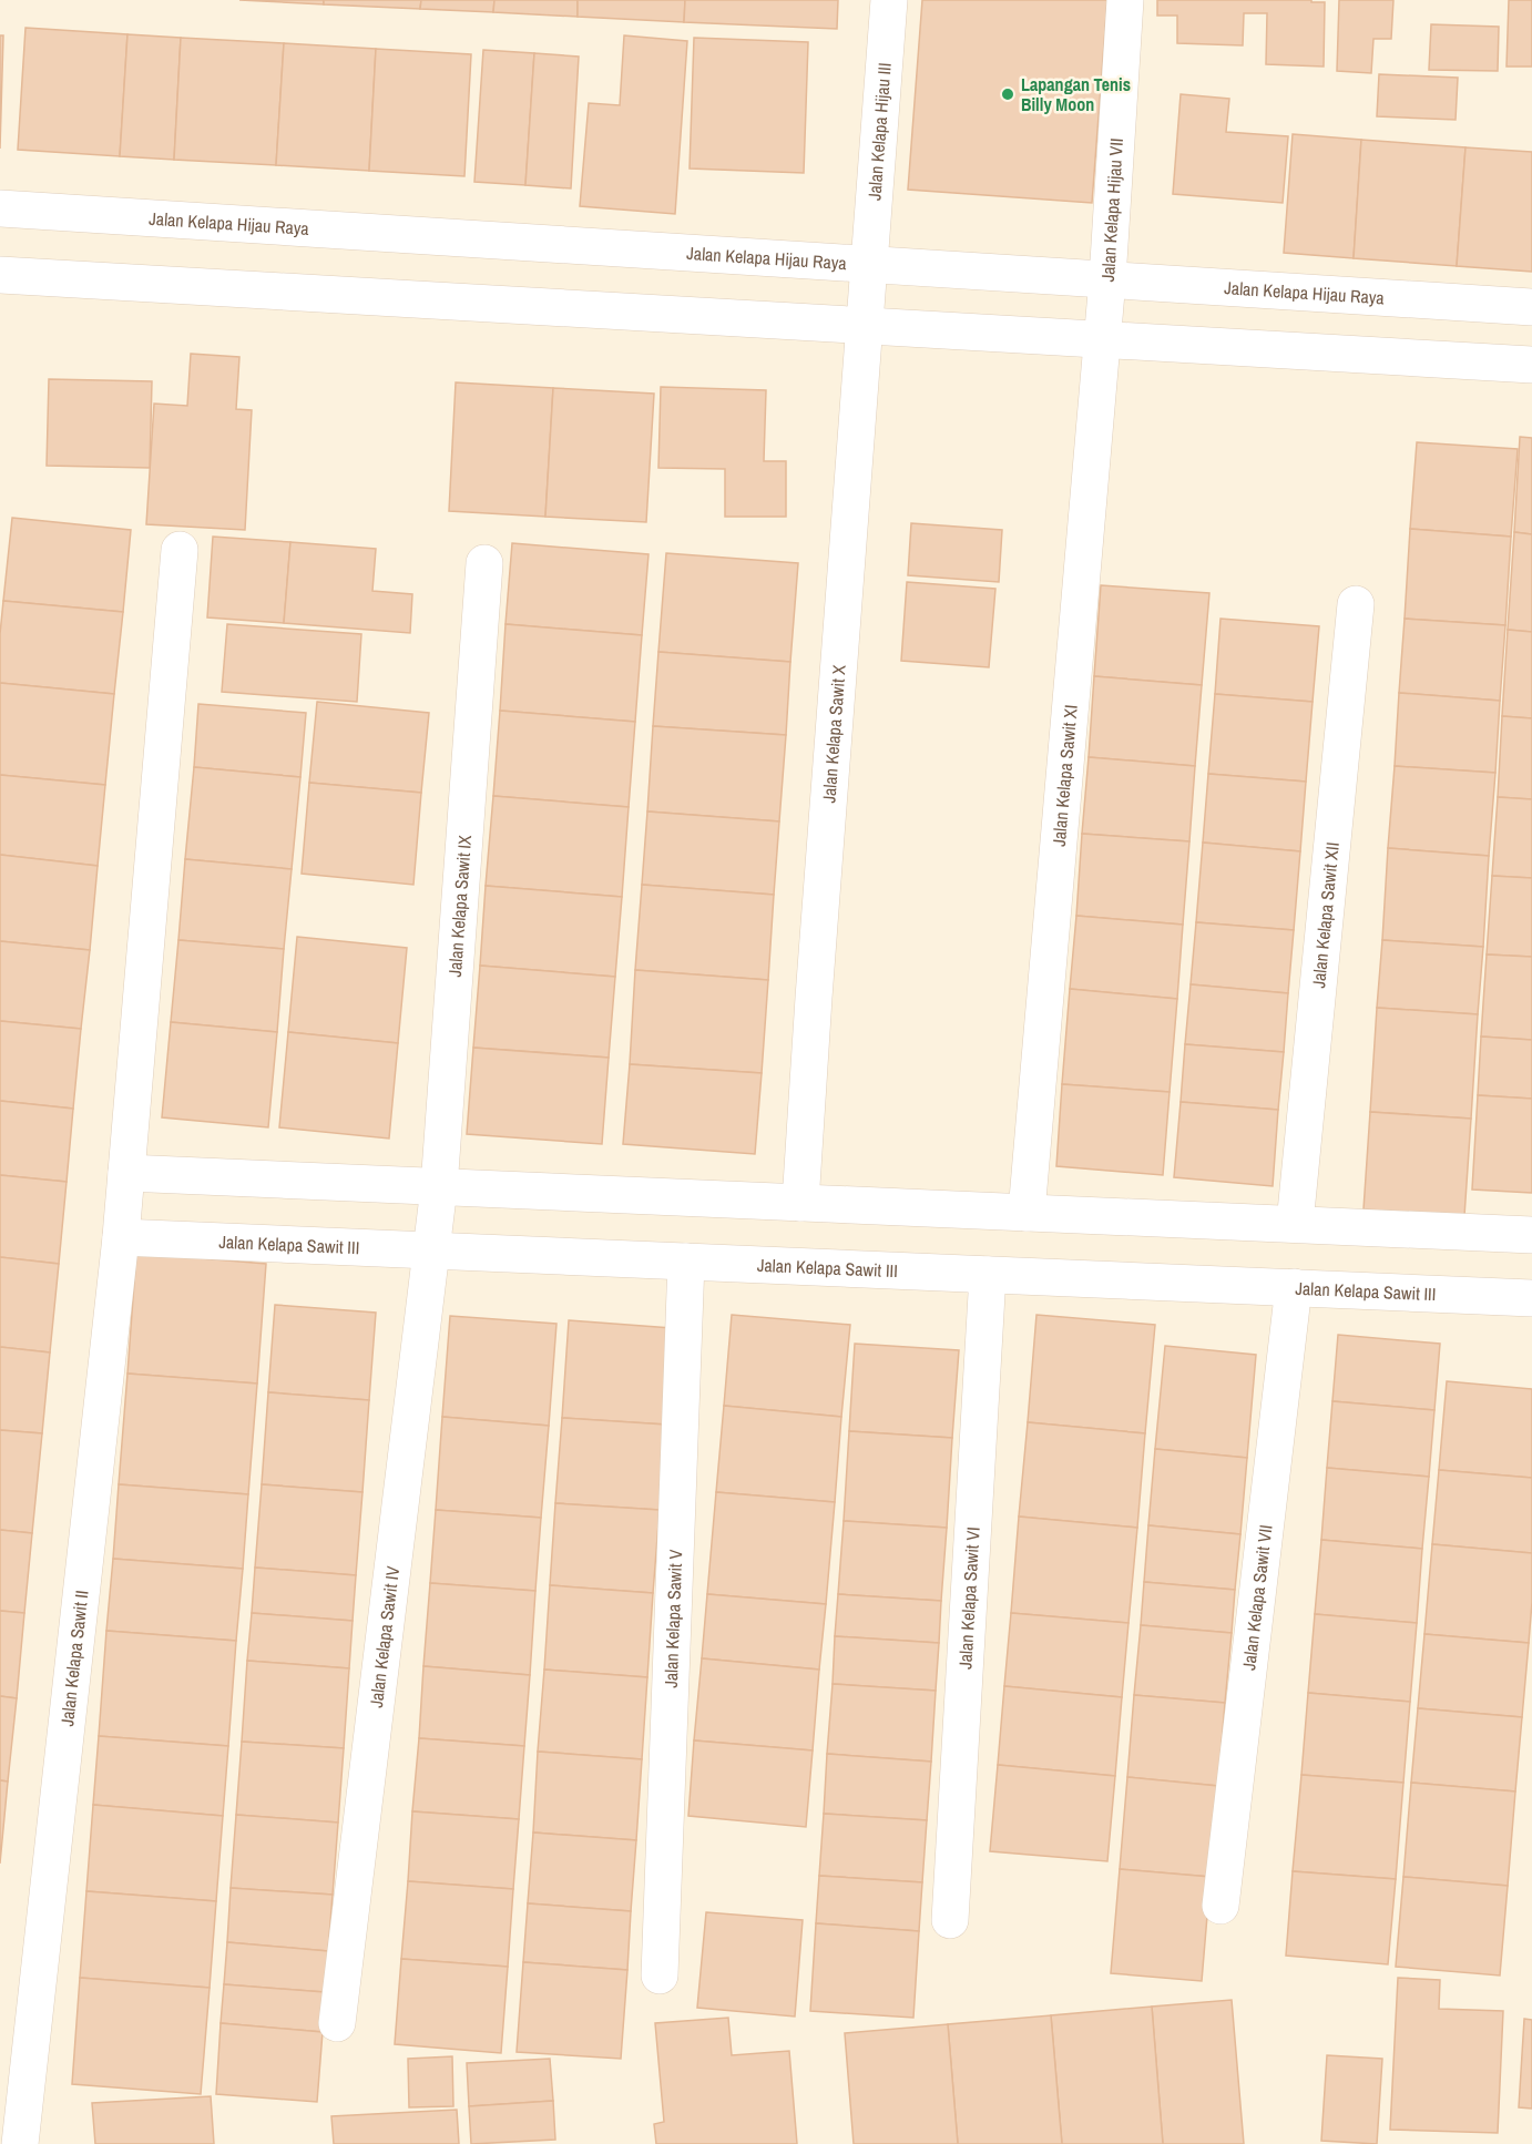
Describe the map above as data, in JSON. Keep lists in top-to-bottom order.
{
  "streets": {
    "street": [
      "Jalan Kelapa Hijau III",
      "Jalan Kelapa Hijau VII",
      "Jalan Kelapa Hijau Raya",
      "Jalan Kelapa Sawit X",
      "Jalan Kelapa Sawit XI",
      "Jalan Kelapa Sawit IX",
      "Jalan Kelapa Sawit XII",
      "Jalan Kelapa Sawit III",
      "Jalan Kelapa Sawit VII",
      "Jalan Kelapa Sawit VI",
      "Jalan Kelapa Sawit V",
      "Jalan Kelapa Sawit IV",
      "Jalan Kelapa Sawit II"
    ]
  },
  "crossings": [
    ["Jalan Kelapa Hijau III", "Jalan Kelapa Hijau Raya"],
    ["Jalan Kelapa Hijau III", "Jalan Kelapa Sawit X"],
    ["Jalan Kelapa Hijau VII", "Jalan Kelapa Hijau Raya"],
    ["Jalan Kelapa Hijau VII", "Jalan Kelapa Sawit XI"],
    ["Jalan Kelapa Hijau Raya", "Jalan Kelapa Sawit X"],
    ["Jalan Kelapa Sawit IX", "Jalan Kelapa Sawit III"],
    ["Jalan Kelapa Sawit IX", "Jalan Kelapa Sawit IV"],
    ["Jalan Kelapa Sawit III", "Jalan Kelapa Sawit VII"],
    ["Jalan Kelapa Sawit III", "Jalan Kelapa Sawit VI"],
    ["Jalan Kelapa Sawit III", "Jalan Kelapa Sawit V"],
    ["Jalan Kelapa Sawit III", "Jalan Kelapa Sawit IV"],
    ["Jalan Kelapa Sawit III", "Jalan Kelapa Sawit II"]
  ],
  "places": ["Lapangan Tenis Billy Moon"]
}
